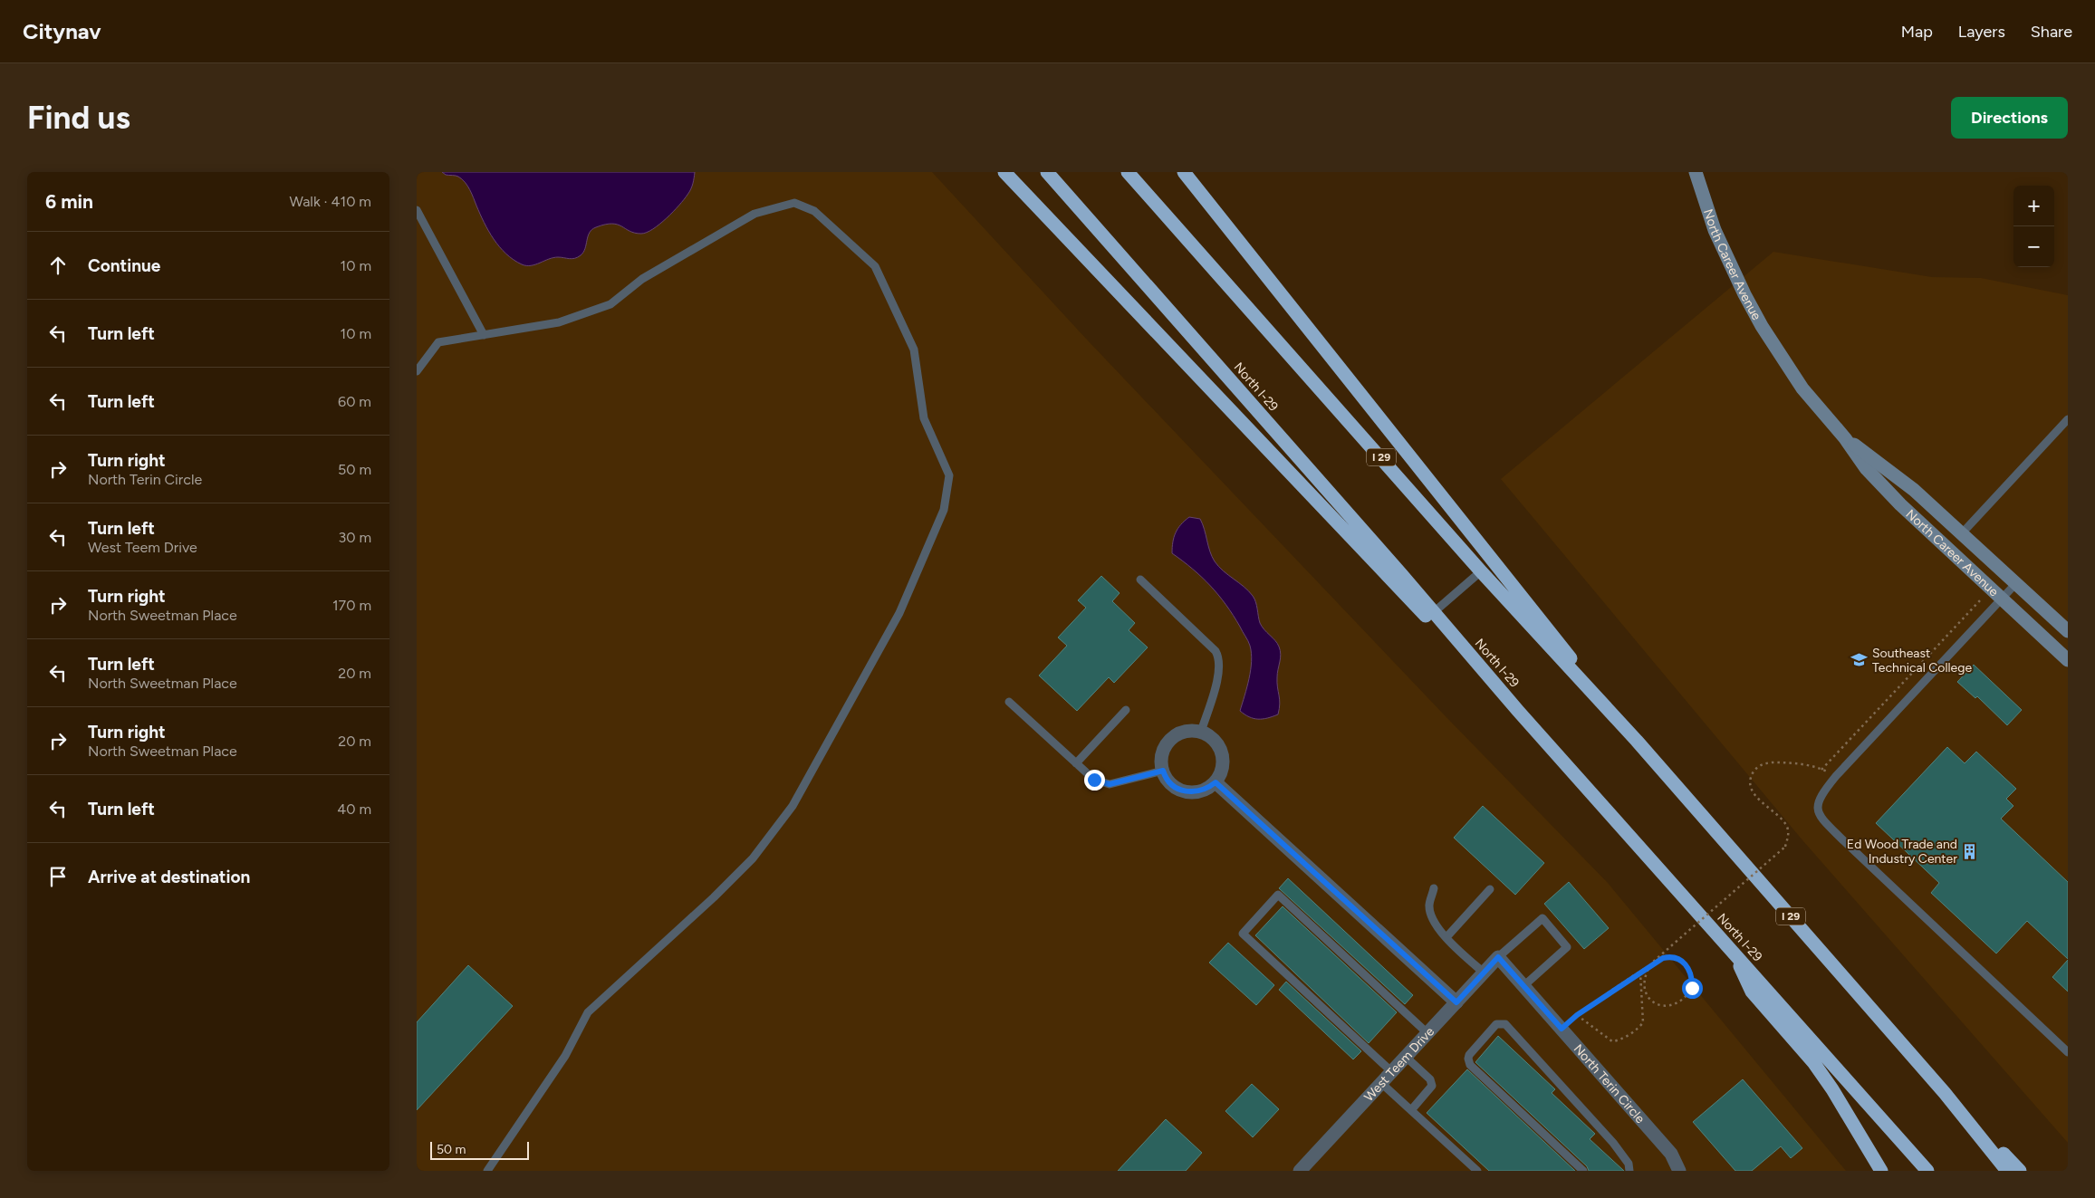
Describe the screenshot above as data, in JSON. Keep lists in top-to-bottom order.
{
  "streets": {
    "highway": ["North I-29", "I 29"],
    "street": ["North Career Avenue", "West Teem Drive", "North Terin Circle"]
  },
  "crossings": [
    ["West Teem Drive", "North Terin Circle"]
  ],
  "places": {
    "school or university": ["Southeast Technical College"],
    "building": ["Ed Wood Trade and Industry Center"]
  },
  "scale_bar": "50 m",
  "page": {
    "header": "Citynav",
    "nav": ["Map", "Layers", "Share"],
    "buttons": "Directions",
    "title": "Find us",
    "heading": ["6 min", "Walk · 410 m"],
    "map_buttons": ["+", "−"],
    "list": [
      ["Continue", "10 m"],
      ["Turn left", "10 m"],
      ["Turn left", "60 m"],
      ["Turn right", "North Terin Circle", "50 m"],
      ["Turn left", "West Teem Drive", "30 m"],
      ["Turn right", "North Sweetman Place", "170 m"],
      ["Turn left", "North Sweetman Place", "20 m"],
      ["Turn right", "North Sweetman Place", "20 m"],
      ["Turn left", "40 m"],
      "Arrive at destination"
    ],
    "scale": "50 m"
  }
}
